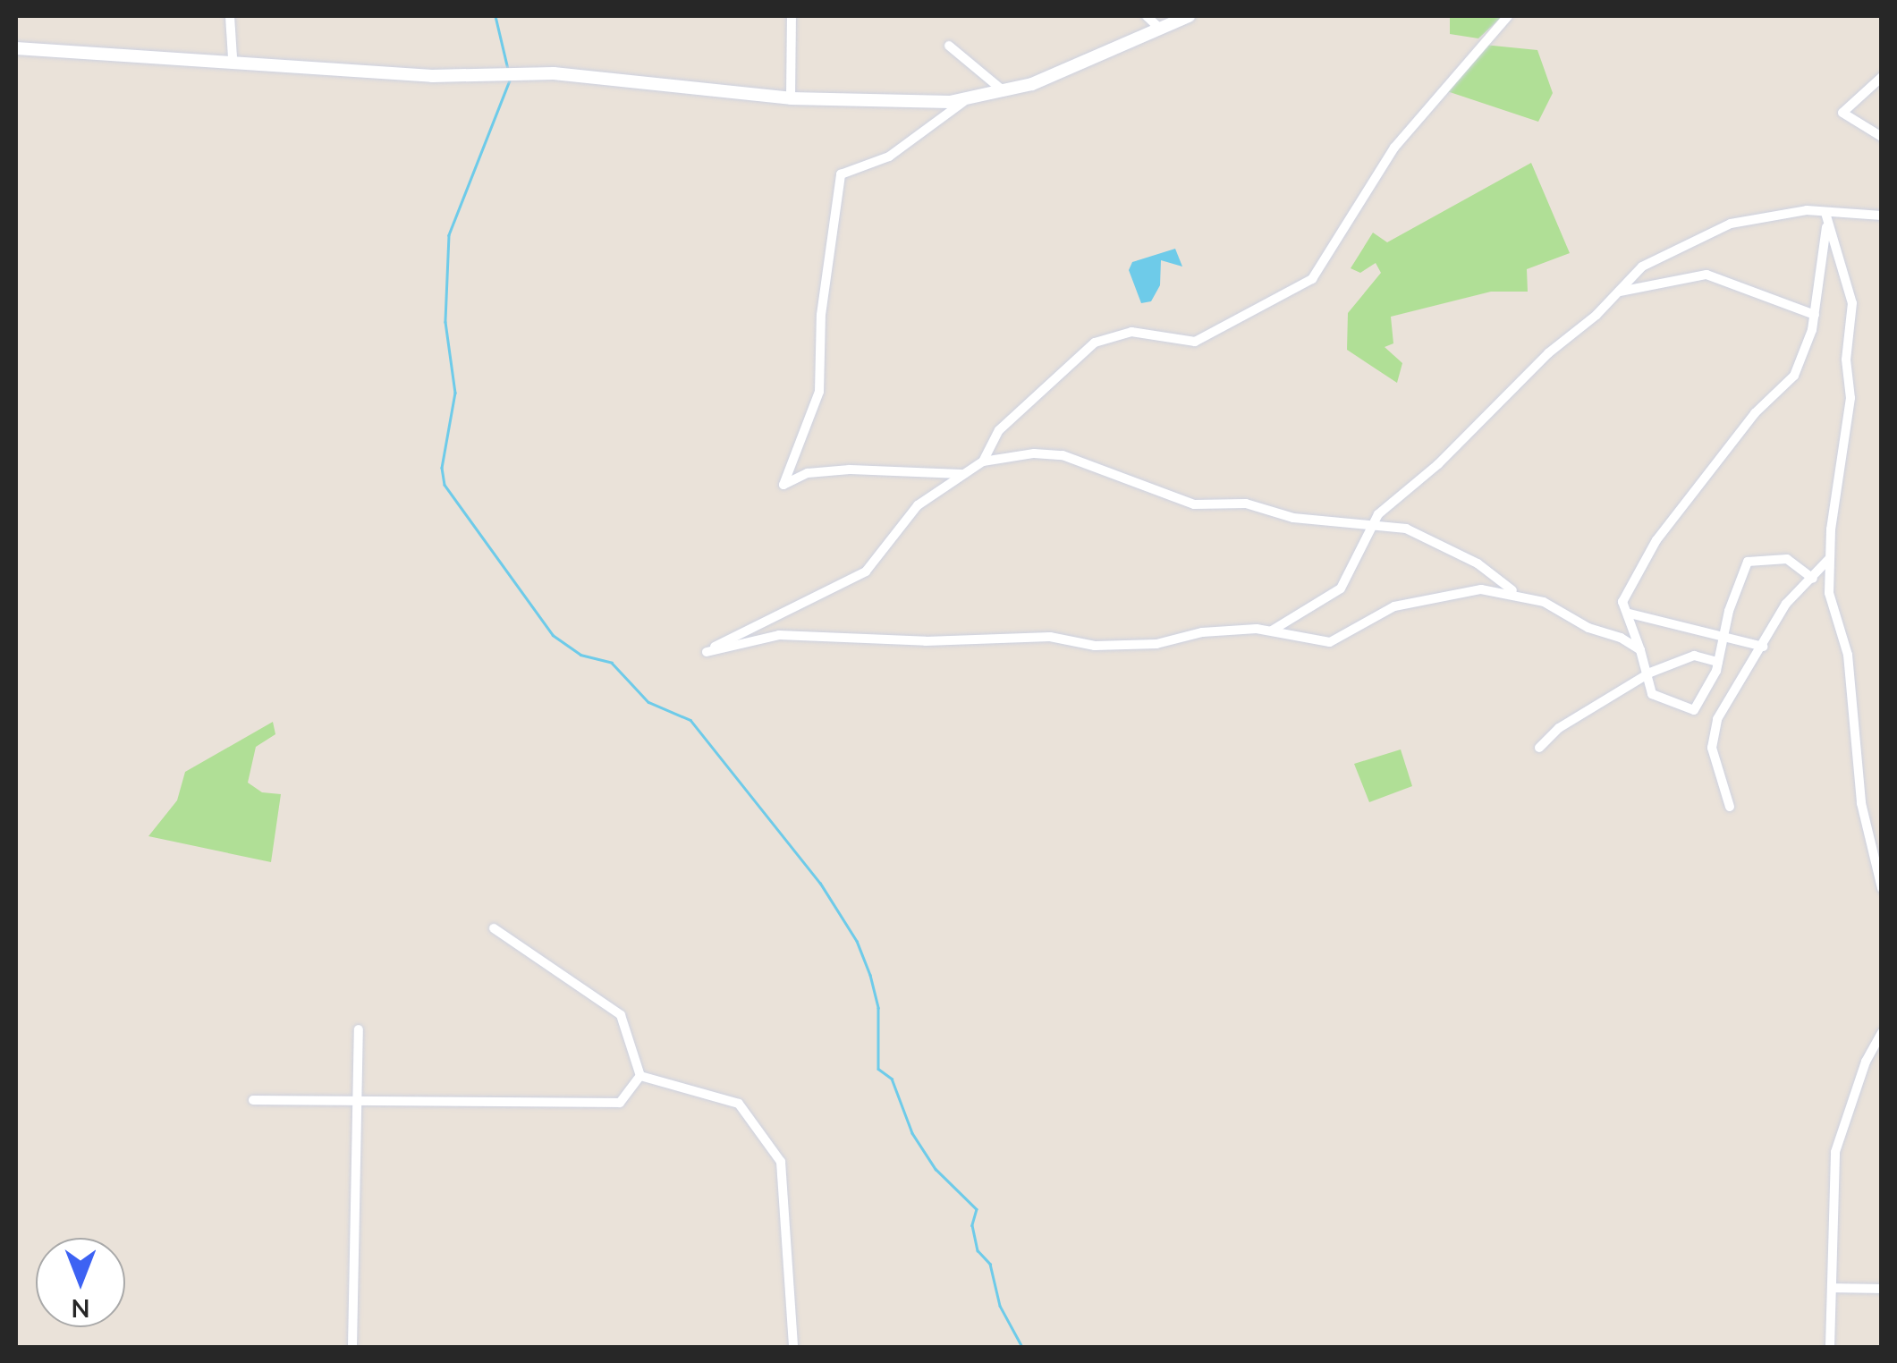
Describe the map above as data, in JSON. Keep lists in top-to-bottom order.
{
  "north": "bottom"
}
